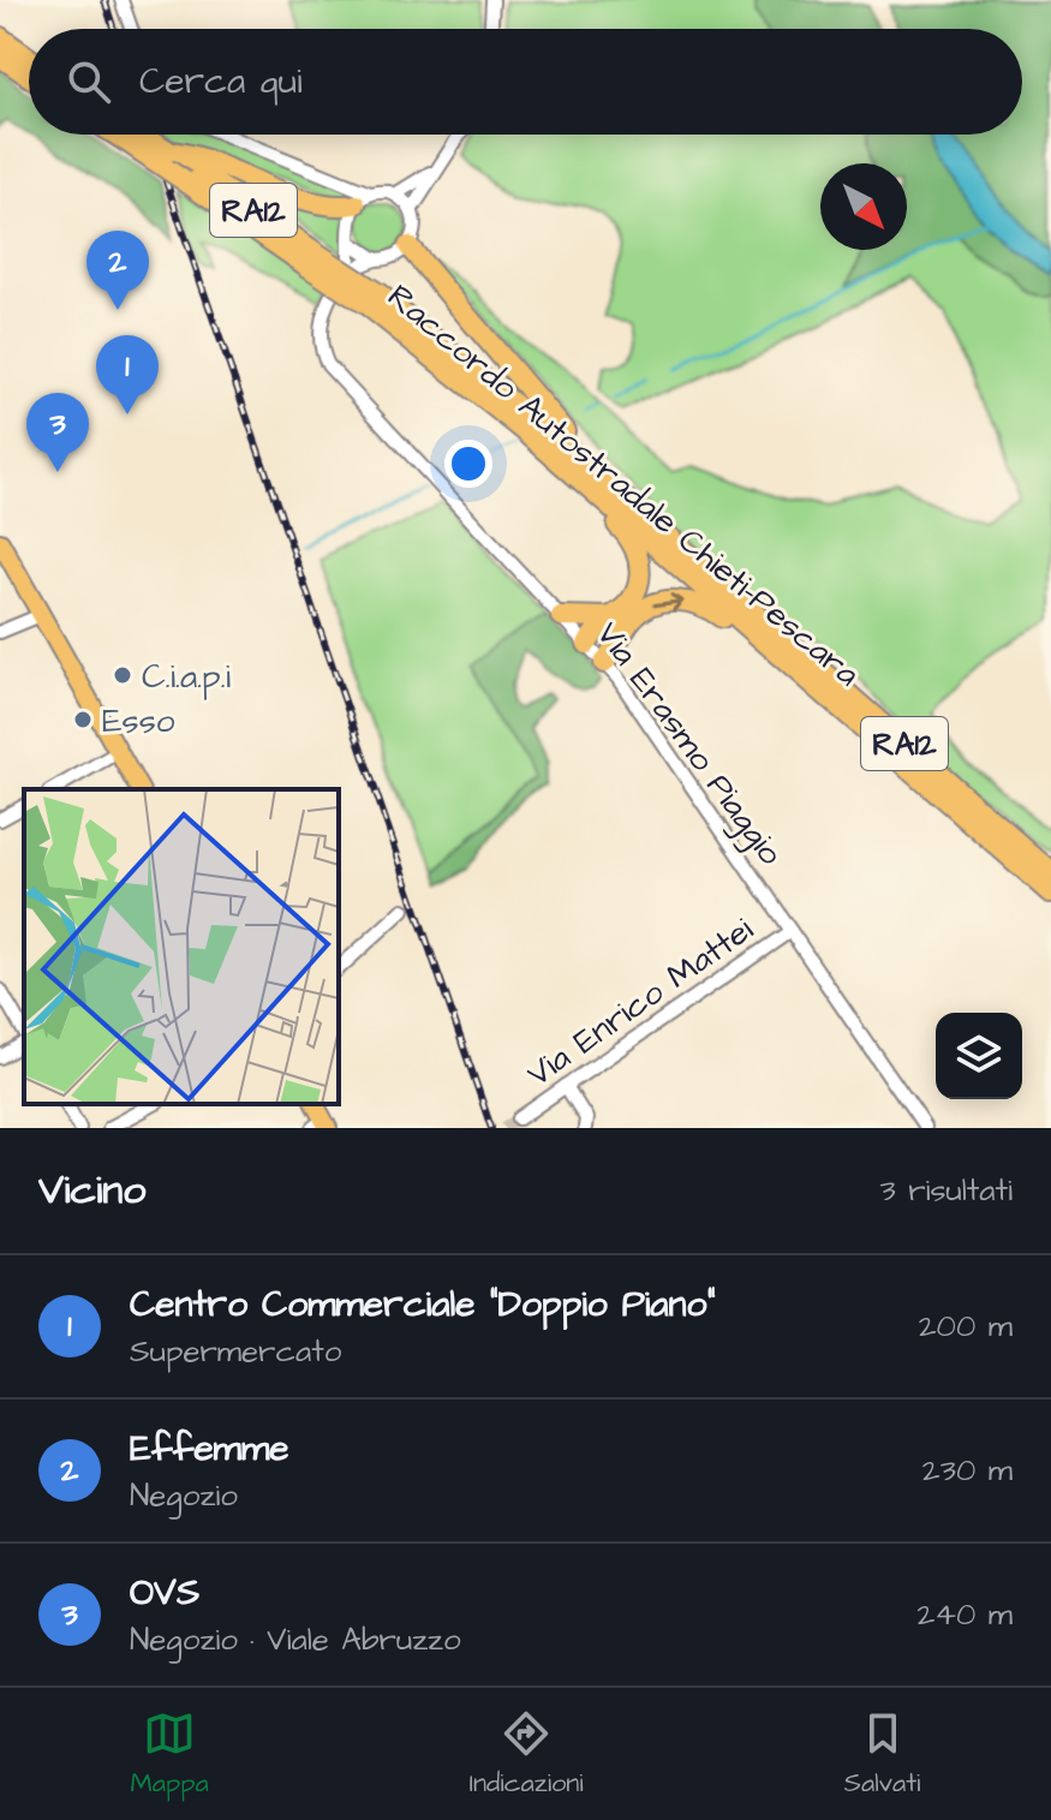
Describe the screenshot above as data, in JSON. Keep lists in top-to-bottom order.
{
  "streets": {
    "highway": ["RA12", "Raccordo Autostradale Chieti-Pescara"],
    "street": ["Via Erasmo Piaggio", "Via Enrico Mattei"]
  },
  "crossings": [
    ["Via Erasmo Piaggio", "Via Enrico Mattei"]
  ],
  "places": ["C.i.a.p.i", "Esso"],
  "north": "bottom right",
  "page": {
    "search": "Cerca qui",
    "pins": ["2", "1", "3"],
    "heading": ["Vicino", "3 risultati"],
    "list": [
      {
        "mark": "1",
        "name": "Centro Commerciale \"Doppio Piano\"",
        "note": "Supermercato",
        "value": "200 m"
      },
      {
        "mark": "2",
        "name": "Effemme",
        "note": "Negozio",
        "value": "230 m"
      },
      {
        "mark": "3",
        "name": "OVS",
        "note": "Negozio · Viale Abruzzo",
        "value": "240 m"
      }
    ],
    "nav": ["Mappa", "Indicazioni", "Salvati"]
  }
}
